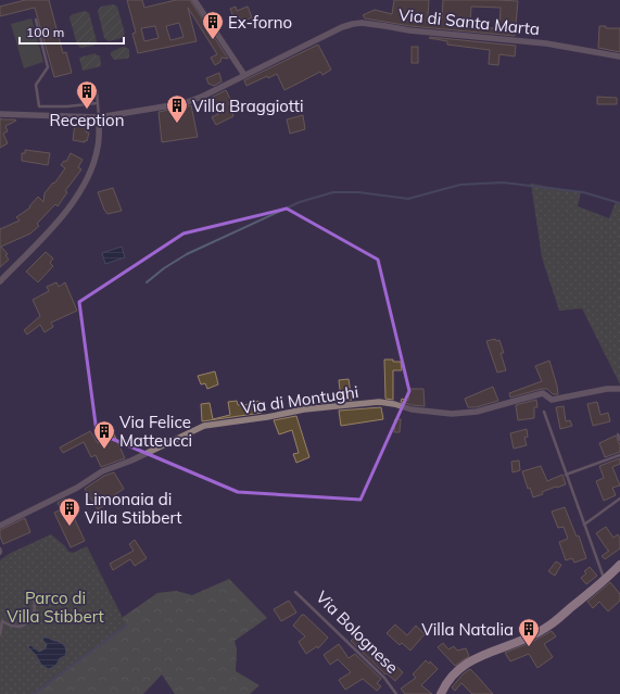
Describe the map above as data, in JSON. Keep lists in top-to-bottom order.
{
  "streets": {
    "street": ["Via di Santa Marta", "Via di Montughi"],
    "lane": ["Via Bolognese"]
  },
  "parks": ["Parco di Villa Stibbert"],
  "places": {
    "building": [
      "Ex-forno",
      "Reception",
      "Villa Braggiotti",
      "Via Felice Matteucci",
      "Limonaia di Villa Stibbert",
      "Villa Natalia"
    ]
  },
  "scale_bar": "100 m"
}
